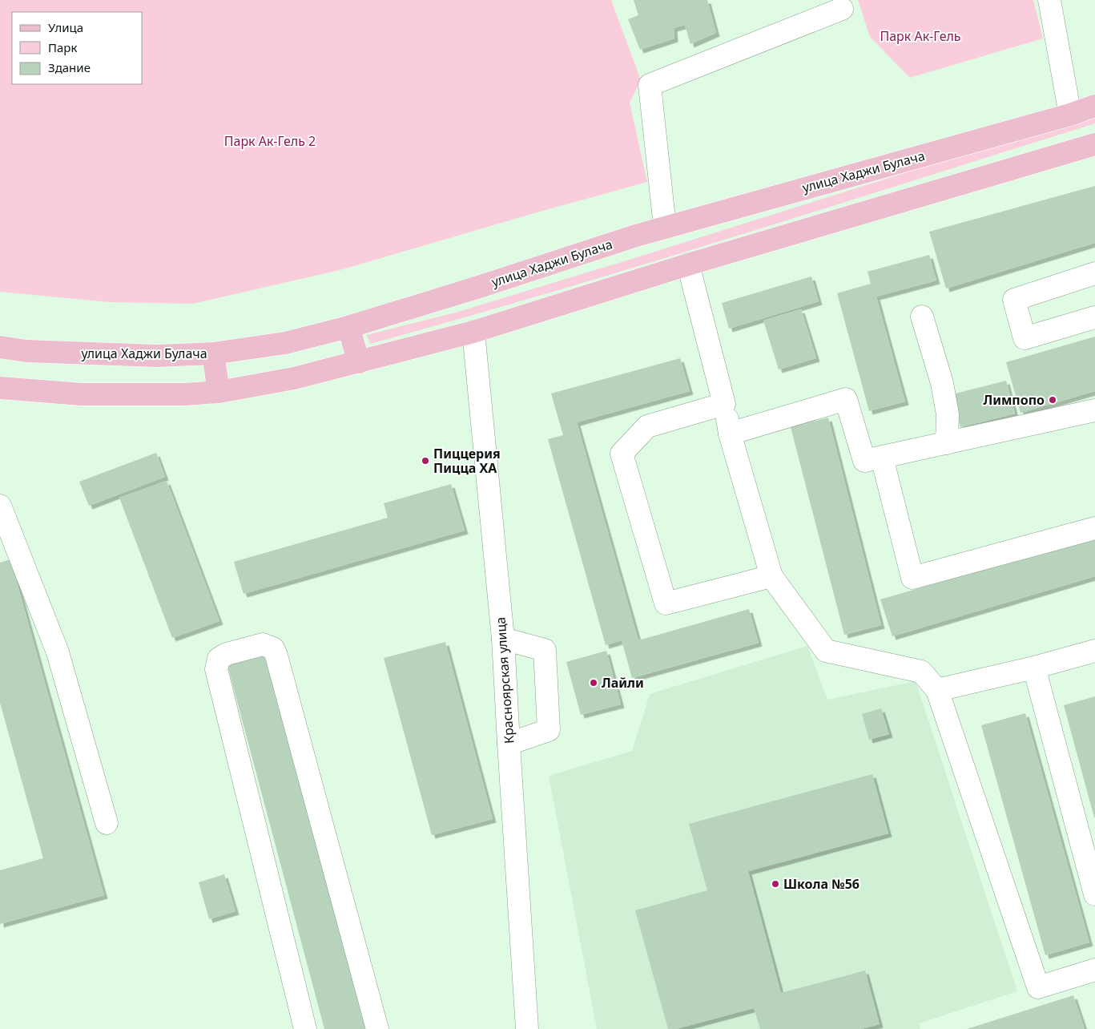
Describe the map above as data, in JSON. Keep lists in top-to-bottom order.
{
  "streets": {
    "main road": ["улица Хаджи Булача"],
    "street": ["Красноярская улица"]
  },
  "parks": ["Парк Ак-Гель", "Парк Ак-Гель 2"],
  "places": [
    "Лимпопо",
    "Пиццерия Пицца ХА",
    "Лайли",
    "Школа №56"
  ],
  "legend": ["Улица", "Парк", "Здание"]
}
